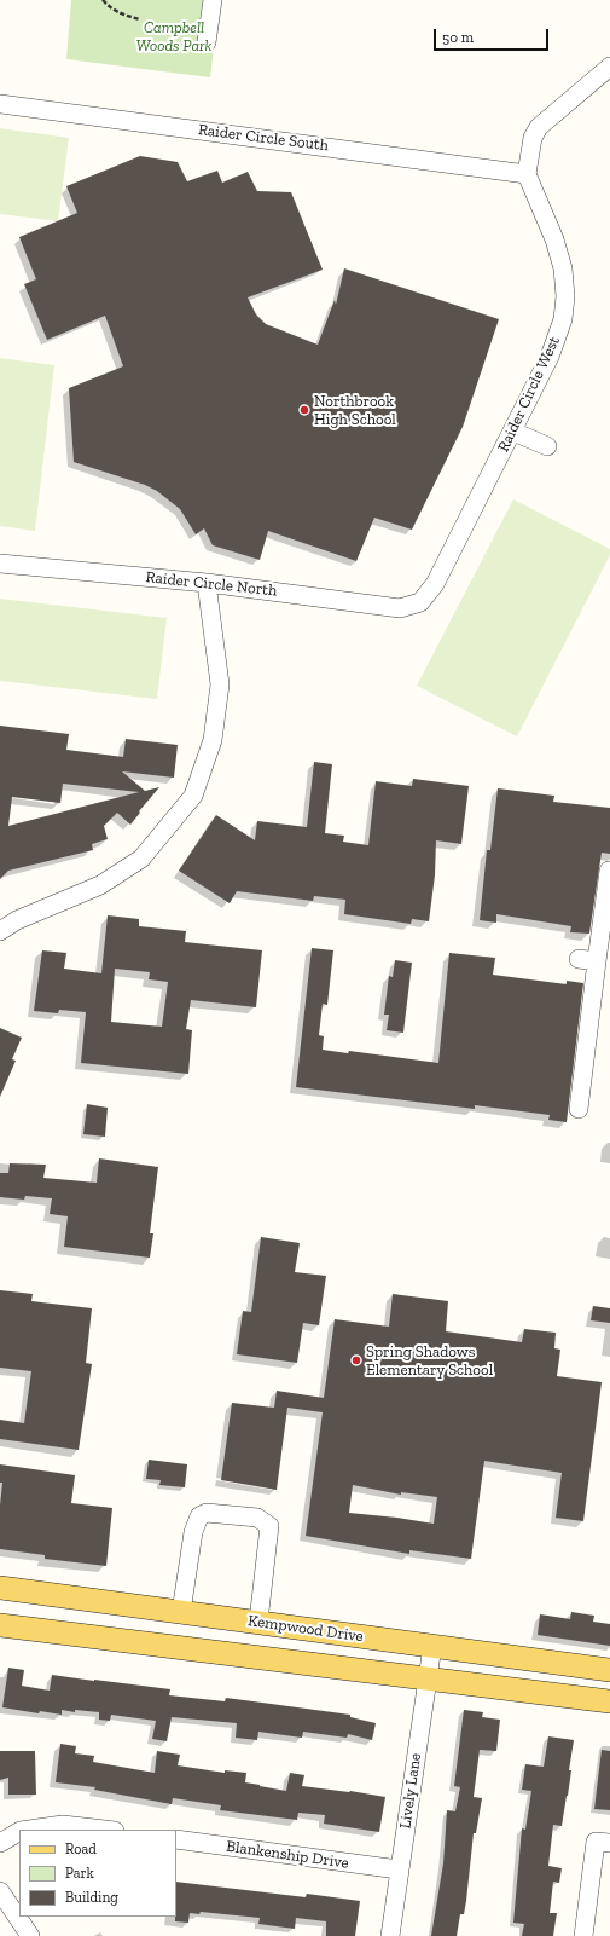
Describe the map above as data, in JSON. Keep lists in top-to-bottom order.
{
  "streets": {
    "main road": ["Kempwood Drive"],
    "street": [
      "Raider Circle South",
      "Raider Circle West",
      "Raider Circle North",
      "Lively Lane",
      "Blankenship Drive"
    ]
  },
  "crossings": [
    ["Raider Circle South", "Raider Circle West"],
    ["Raider Circle West", "Raider Circle North"],
    ["Kempwood Drive", "Lively Lane"],
    ["Lively Lane", "Blankenship Drive"]
  ],
  "parks": ["Campbell Woods Park"],
  "places": ["Northbrook High School", "Spring Shadows Elementary School"],
  "legend": ["Road", "Park", "Building"],
  "scale_bar": "50 m"
}
